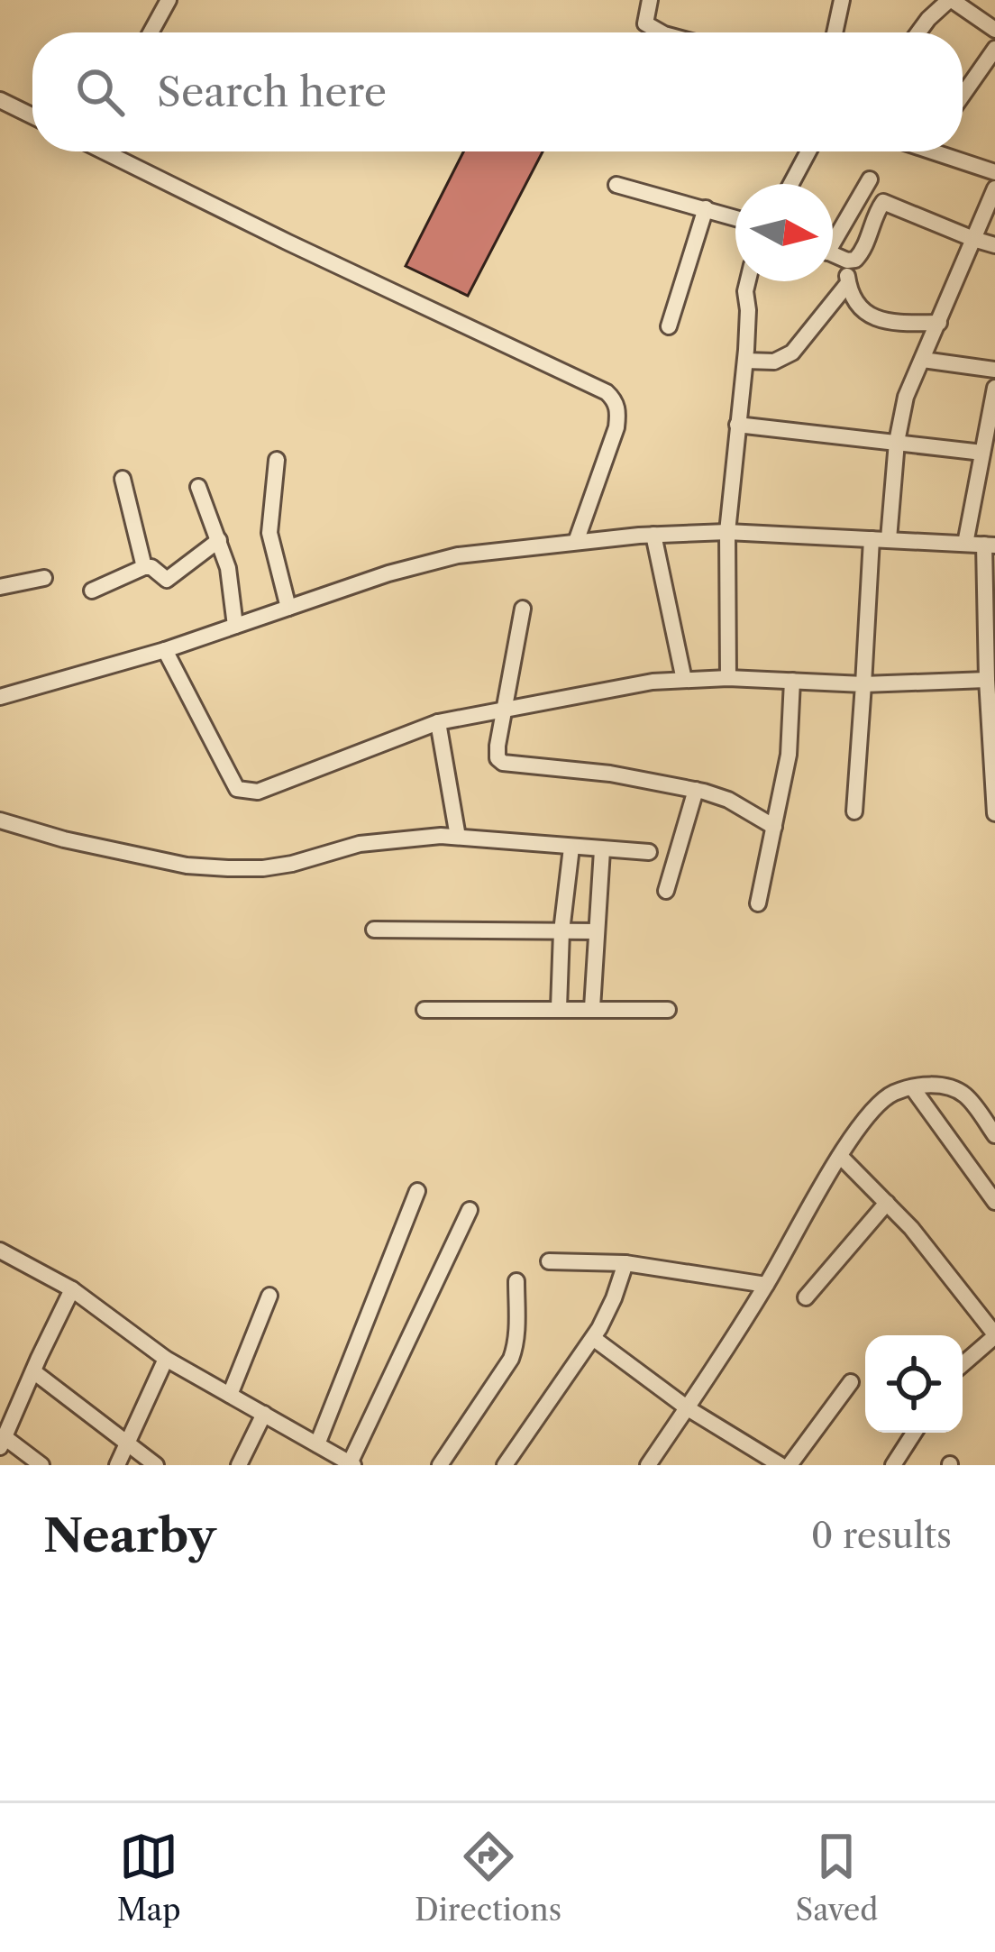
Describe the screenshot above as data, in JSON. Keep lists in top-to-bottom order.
{
  "north": "right",
  "page": {
    "search": "Search here",
    "heading": ["Nearby", "0 results"],
    "nav": ["Map", "Directions", "Saved"]
  }
}
